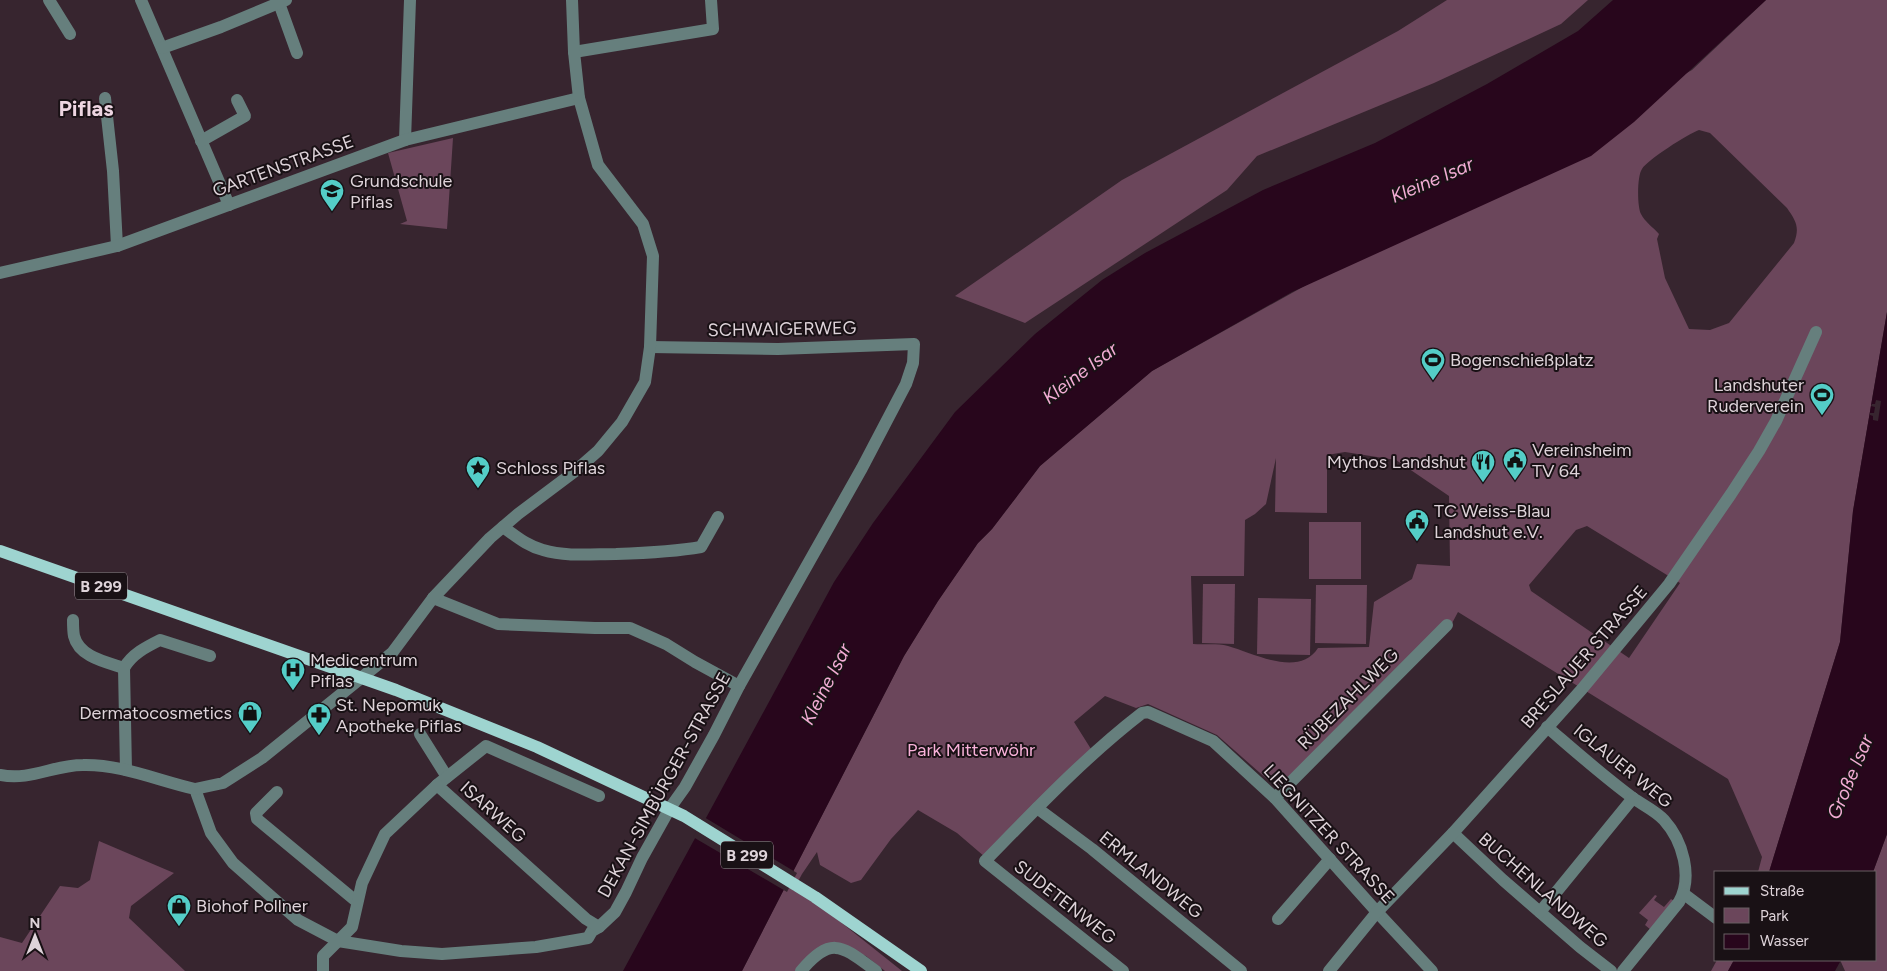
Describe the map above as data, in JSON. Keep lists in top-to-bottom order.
{
  "streets": {
    "main road": ["B 299"],
    "street": [
      "GARTENSTRASSE",
      "SCHWAIGERWEG",
      "BRESLAUER STRASSE",
      "RÜBEZAHLWEG",
      "IGLAUER WEG",
      "DEKAN-SIMBÜRGER-STRASSE",
      "ISARWEG",
      "LIEGNITZER STRASSE",
      "ERMLANDWEG",
      "BUCHENLANDWEG",
      "SUDETENWEG"
    ]
  },
  "crossings": [
    ["SCHWAIGERWEG", "DEKAN-SIMBÜRGER-STRASSE"],
    ["B 299", "DEKAN-SIMBÜRGER-STRASSE"],
    ["BRESLAUER STRASSE", "IGLAUER WEG"],
    ["BRESLAUER STRASSE", "LIEGNITZER STRASSE"],
    ["BRESLAUER STRASSE", "BUCHENLANDWEG"],
    ["RÜBEZAHLWEG", "LIEGNITZER STRASSE"],
    ["DEKAN-SIMBÜRGER-STRASSE", "ISARWEG"],
    ["LIEGNITZER STRASSE", "ERMLANDWEG"],
    ["LIEGNITZER STRASSE", "SUDETENWEG"]
  ],
  "districts": ["Piflas"],
  "water": ["Kleine Isar", "Große Isar"],
  "parks": ["Park Mitterwöhr"],
  "places": {
    "school or university": ["Grundschule Piflas"],
    "sports": ["Bogenschießplatz", "Landshuter Ruderverein"],
    "public building": ["Vereinsheim TV 64", "TC Weiss-Blau Landshut e.V."],
    "restaurant": ["Mythos Landshut"],
    "place": ["Schloss Piflas"],
    "hospital": ["Medicentrum Piflas"],
    "shop": ["Dermatocosmetics", "Biohof Pollner"],
    "pharmacy": ["St. Nepomuk Apotheke Piflas"]
  },
  "legend": ["Straße", "Park", "Wasser"],
  "north": "top"
}
